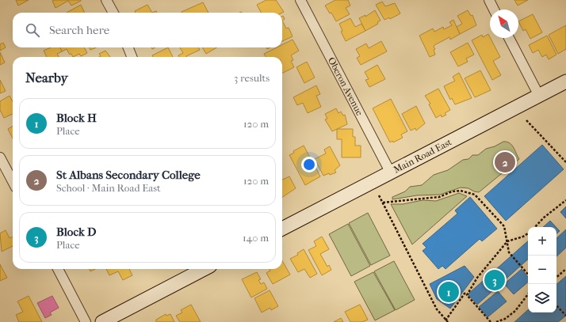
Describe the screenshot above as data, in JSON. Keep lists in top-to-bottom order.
{
  "streets": {
    "main road": ["Main Road East"],
    "street": ["Oberon Avenue"]
  },
  "crossings": [
    ["Oberon Avenue", "Main Road East"]
  ],
  "north": "top left",
  "page": {
    "search": "Search here",
    "heading": ["Nearby", "3 results"],
    "list": [
      {
        "mark": "1",
        "name": "Block H",
        "note": "Place",
        "value": "120 m"
      },
      {
        "mark": "2",
        "name": "St Albans Secondary College",
        "note": "School · Main Road East",
        "value": "120 m"
      },
      {
        "mark": "3",
        "name": "Block D",
        "note": "Place",
        "value": "140 m"
      }
    ],
    "pins": ["2", "3", "1"],
    "map_buttons": ["+", "−"]
  }
}
